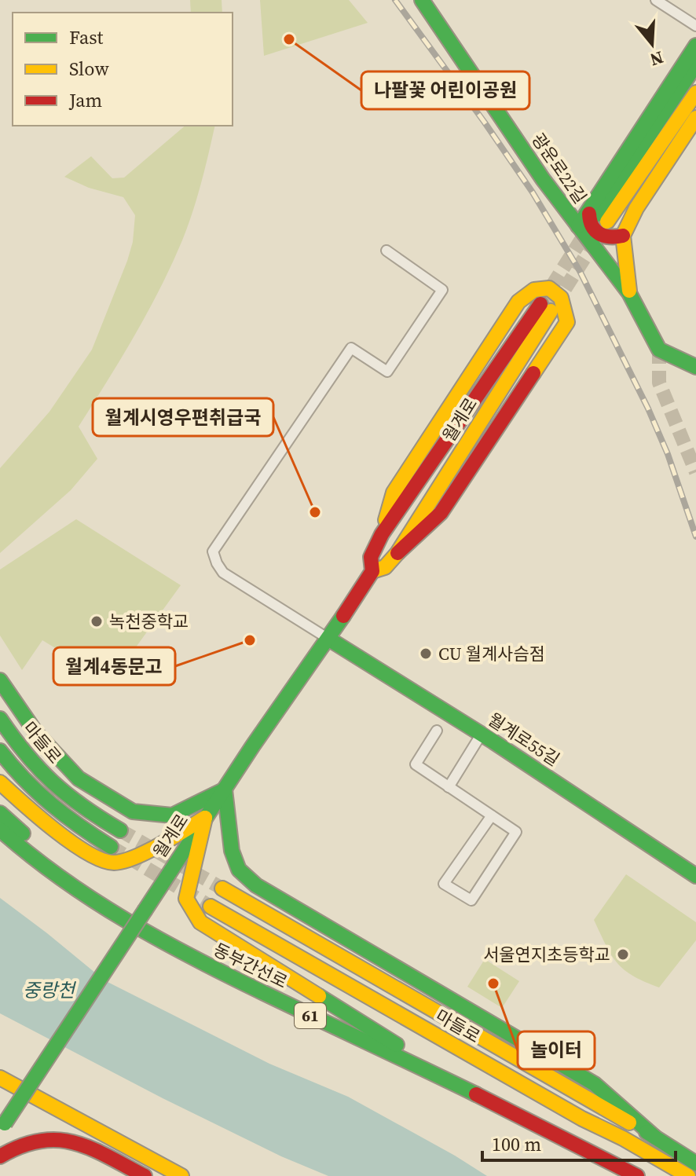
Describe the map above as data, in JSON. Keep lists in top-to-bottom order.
{
  "streets": {
    "main road": [
      "광운로22길",
      "월계로",
      "월계로55길",
      "마들로",
      "동부간선로",
      "61"
    ]
  },
  "crossings": [
    ["월계로", "월계로55길"]
  ],
  "water": ["중랑천"],
  "places": [
    "나팔꽃 어린이공원",
    "월계시영우편취급국",
    "녹천중학교",
    "월계4동문고",
    "CU 월계사슴점",
    "서울연지초등학교",
    "놀이터"
  ],
  "legend": ["Fast", "Slow", "Jam"],
  "scale_bar": "100 m",
  "north": "bottom"
}
